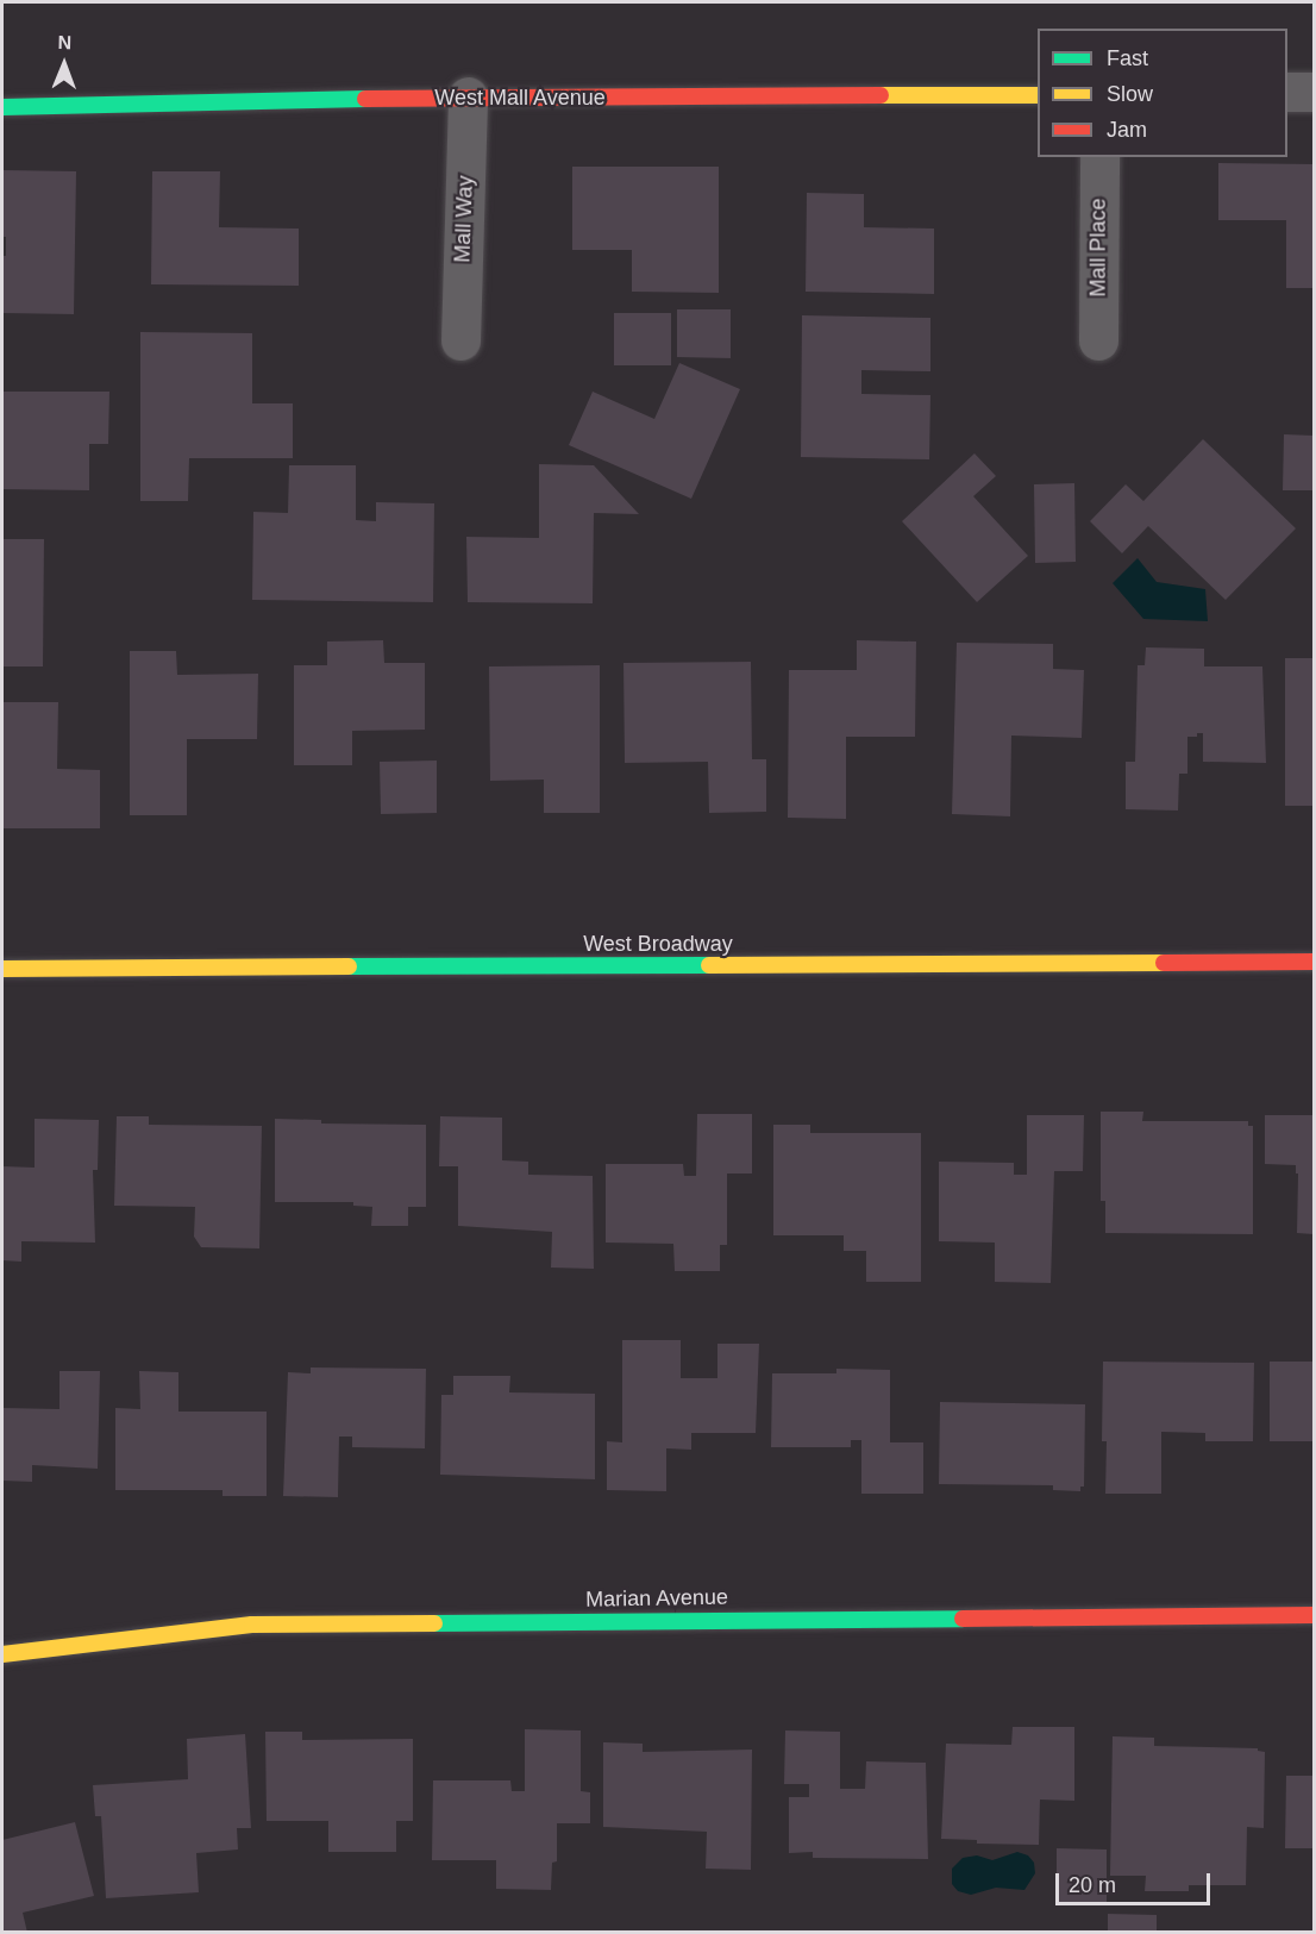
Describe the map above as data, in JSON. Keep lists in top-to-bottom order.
{
  "streets": {
    "street": [
      "West Mall Avenue",
      "Mall Way",
      "Mall Place",
      "West Broadway",
      "Marian Avenue"
    ]
  },
  "crossings": [
    ["West Mall Avenue", "Mall Way"]
  ],
  "legend": ["Fast", "Slow", "Jam"],
  "scale_bar": "20 m",
  "north": "top"
}
